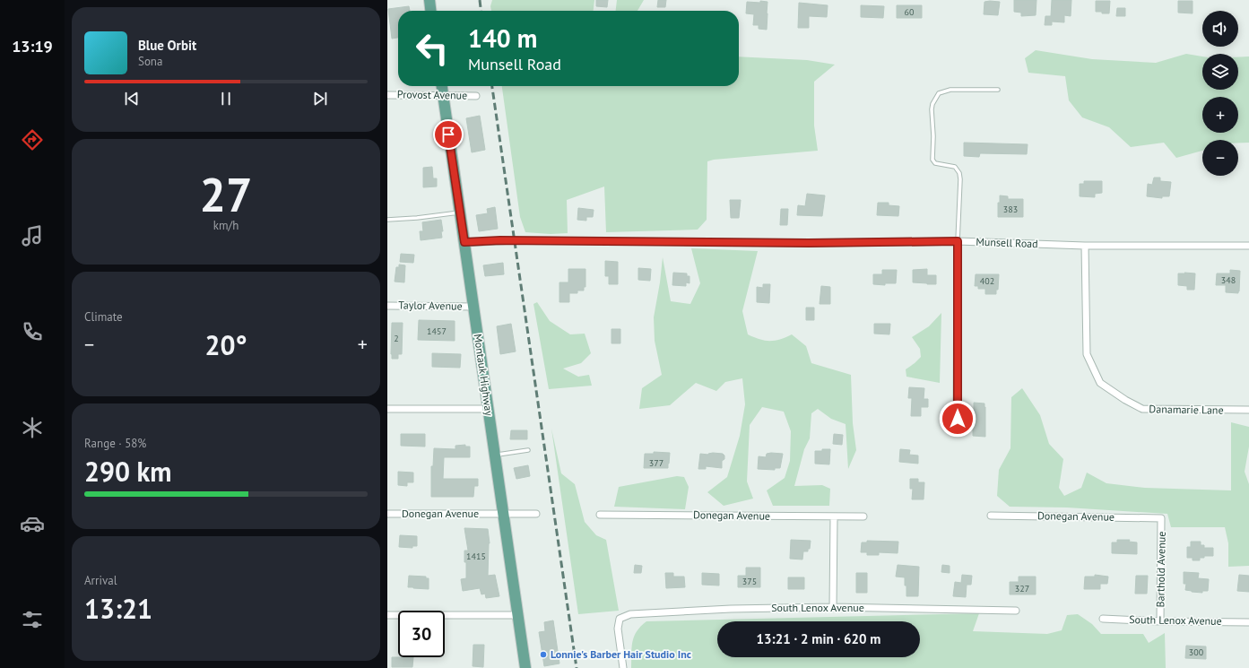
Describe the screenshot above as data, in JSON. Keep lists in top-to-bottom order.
{
  "streets": {
    "main road": ["Montauk Highway"],
    "street": [
      "Provost Avenue",
      "Munsell Road",
      "Taylor Avenue",
      "Danamarie Lane",
      "Donegan Avenue",
      "Barthold Avenue",
      "South Lenox Avenue"
    ]
  },
  "crossings": [
    ["Provost Avenue", "Montauk Highway"],
    ["Munsell Road", "Montauk Highway"],
    ["Munsell Road", "Danamarie Lane"],
    ["Taylor Avenue", "Montauk Highway"],
    ["Montauk Highway", "Donegan Avenue"],
    ["Donegan Avenue", "Barthold Avenue"],
    ["Barthold Avenue", "South Lenox Avenue"]
  ],
  "places": ["Lonnie's Barber Hair Studio Inc"],
  "house_numbers": [
    "60",
    "383",
    "348",
    "402",
    "1457",
    "2",
    "377",
    "1415",
    "375",
    "327",
    "300"
  ],
  "page": {
    "tabs": "13:19",
    "map_buttons": ["+", "−"],
    "turn": ["140 m", "Munsell Road"],
    "song": ["Blue Orbit", "Sona"],
    "tile": [
      ["27", "km/h"],
      "Climate",
      ["Range · 58%", "290 km"],
      ["Arrival", "13:21"]
    ],
    "heat": ["−", "20°", "+"],
    "limit": "30",
    "trip": "13:21 · 2 min · 620 m"
  }
}
